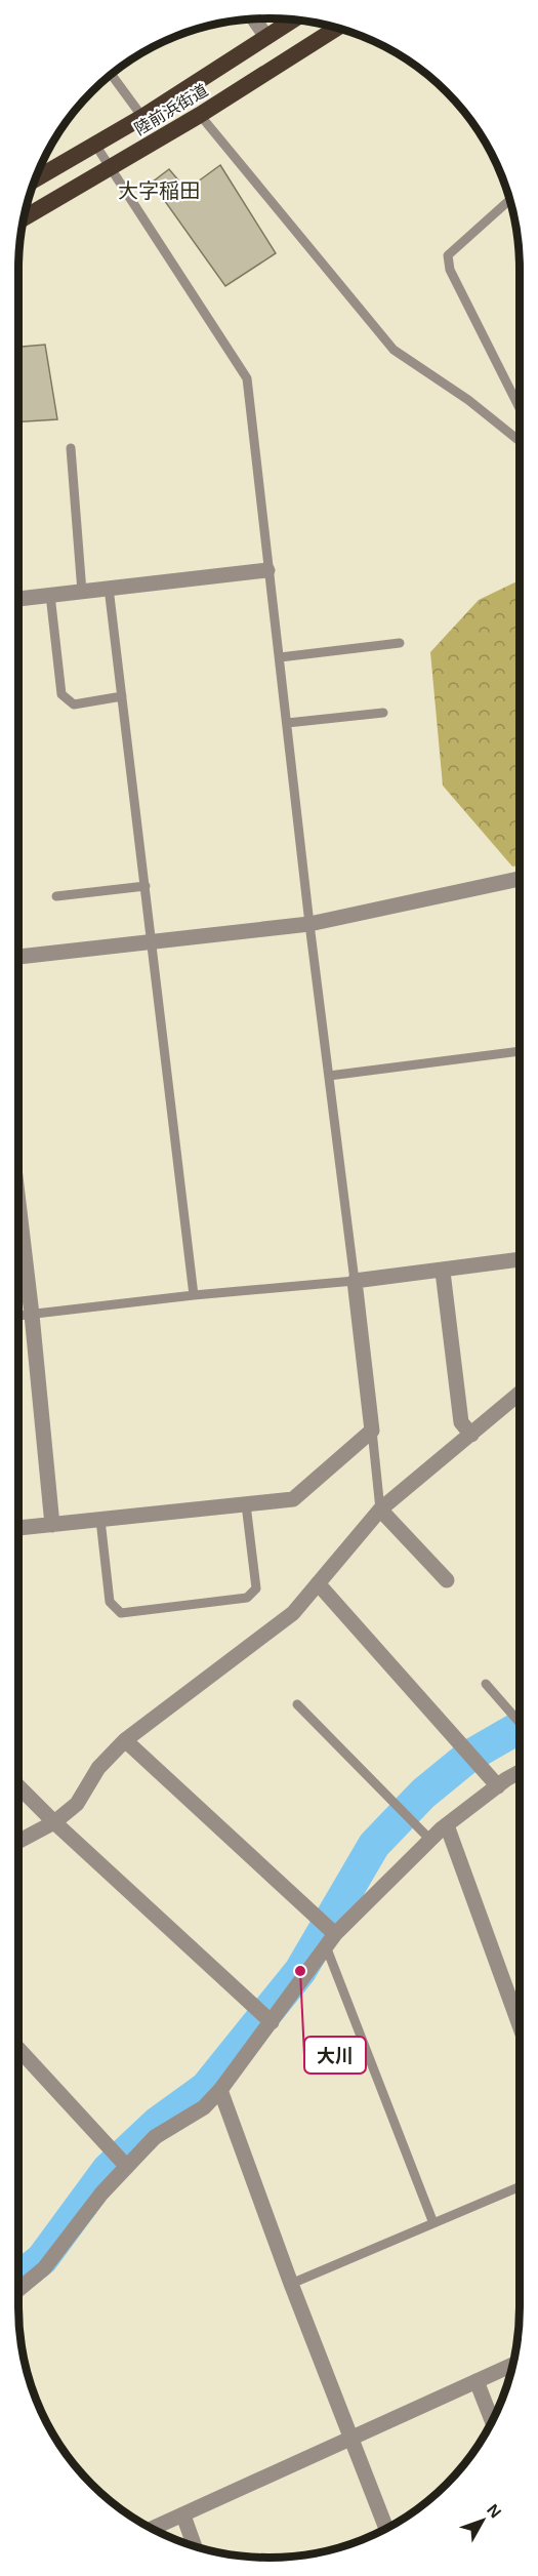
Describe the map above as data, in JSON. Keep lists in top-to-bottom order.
{
  "streets": {
    "highway": ["陸前浜街道"]
  },
  "districts": ["大字稲田"],
  "places": ["大川"],
  "north": "top right"
}
